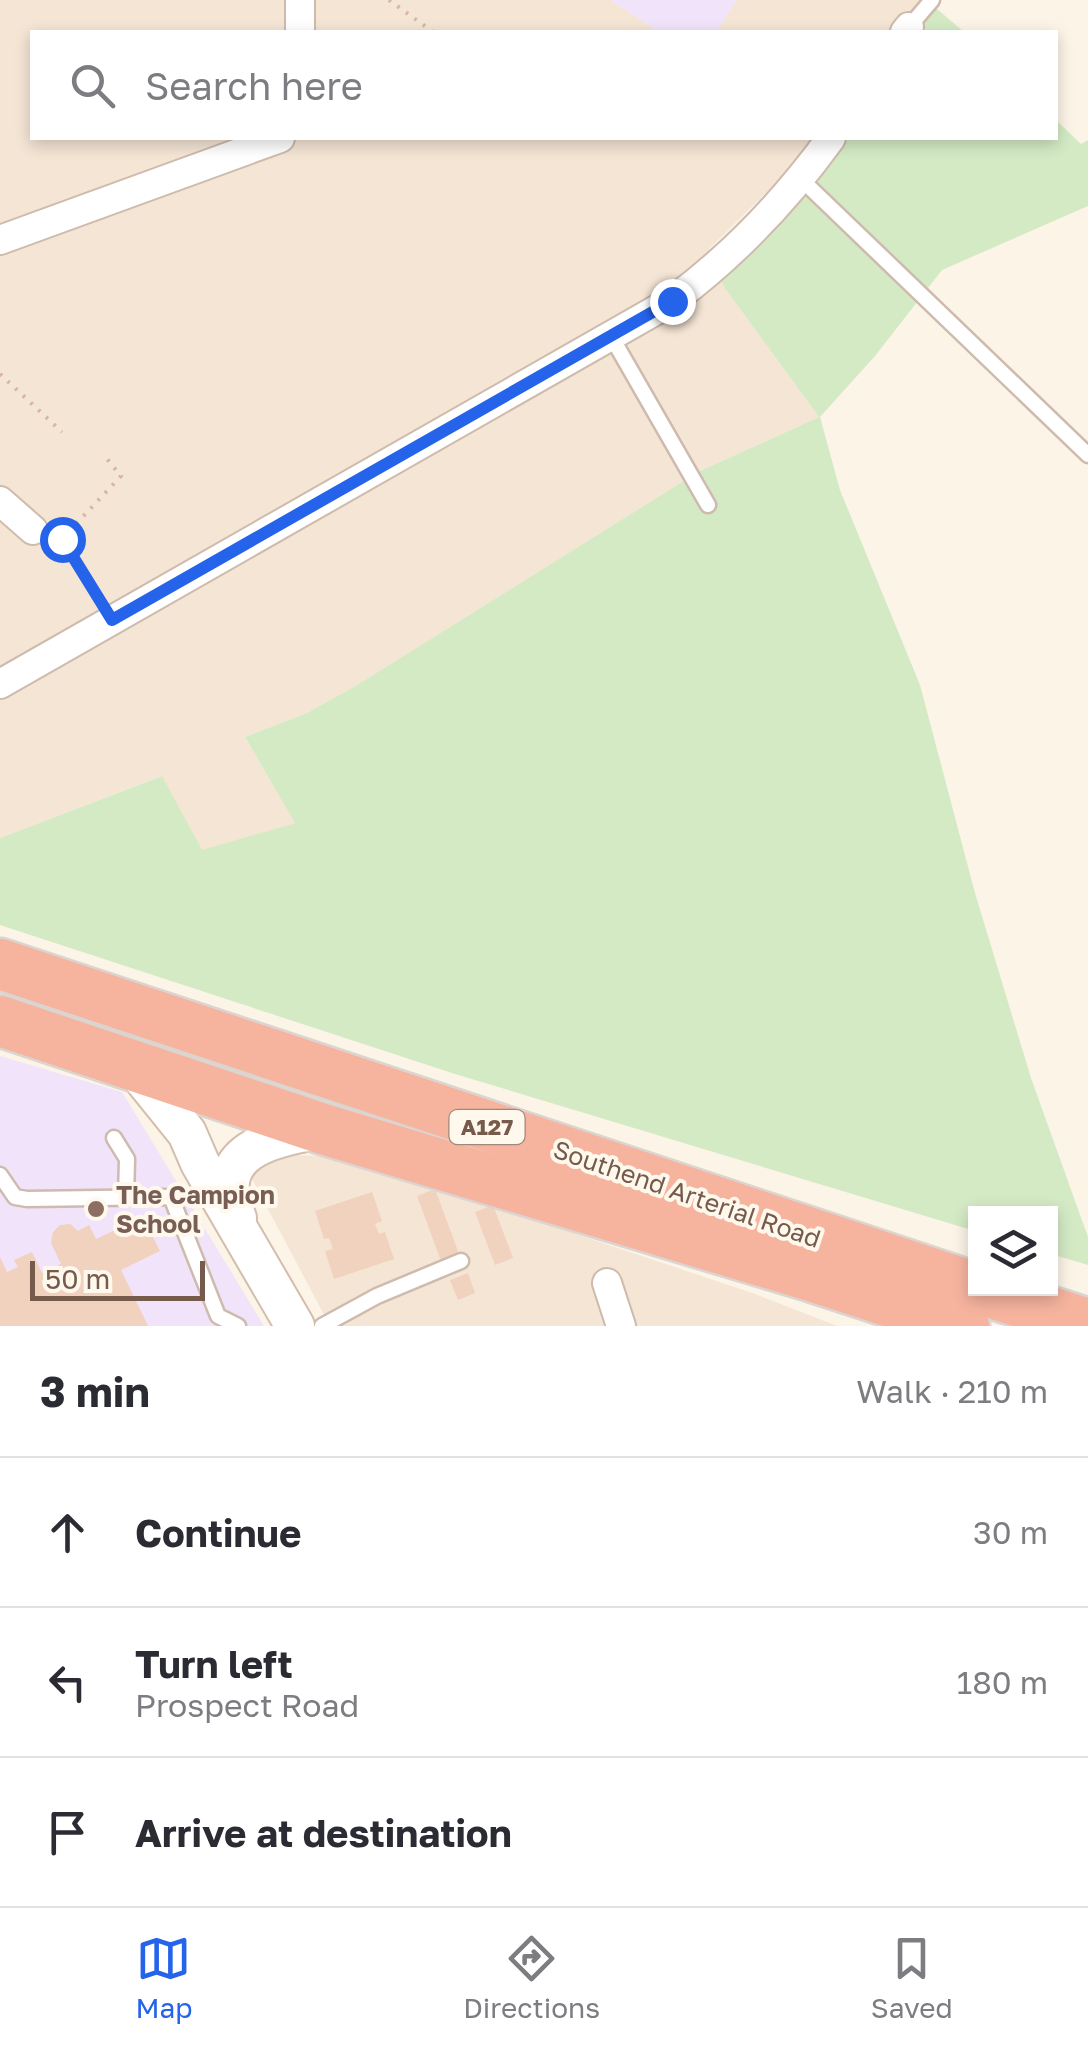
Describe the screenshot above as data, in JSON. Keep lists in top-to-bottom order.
{
  "streets": {
    "highway": ["A127", "Southend Arterial Road"]
  },
  "places": ["The Campion School"],
  "scale_bar": "50 m",
  "page": {
    "search": "Search here",
    "scale": "50 m",
    "heading": ["3 min", "Walk · 210 m"],
    "list": [
      ["Continue", "30 m"],
      ["Turn left", "Prospect Road", "180 m"],
      "Arrive at destination"
    ],
    "nav": ["Map", "Directions", "Saved"]
  }
}
